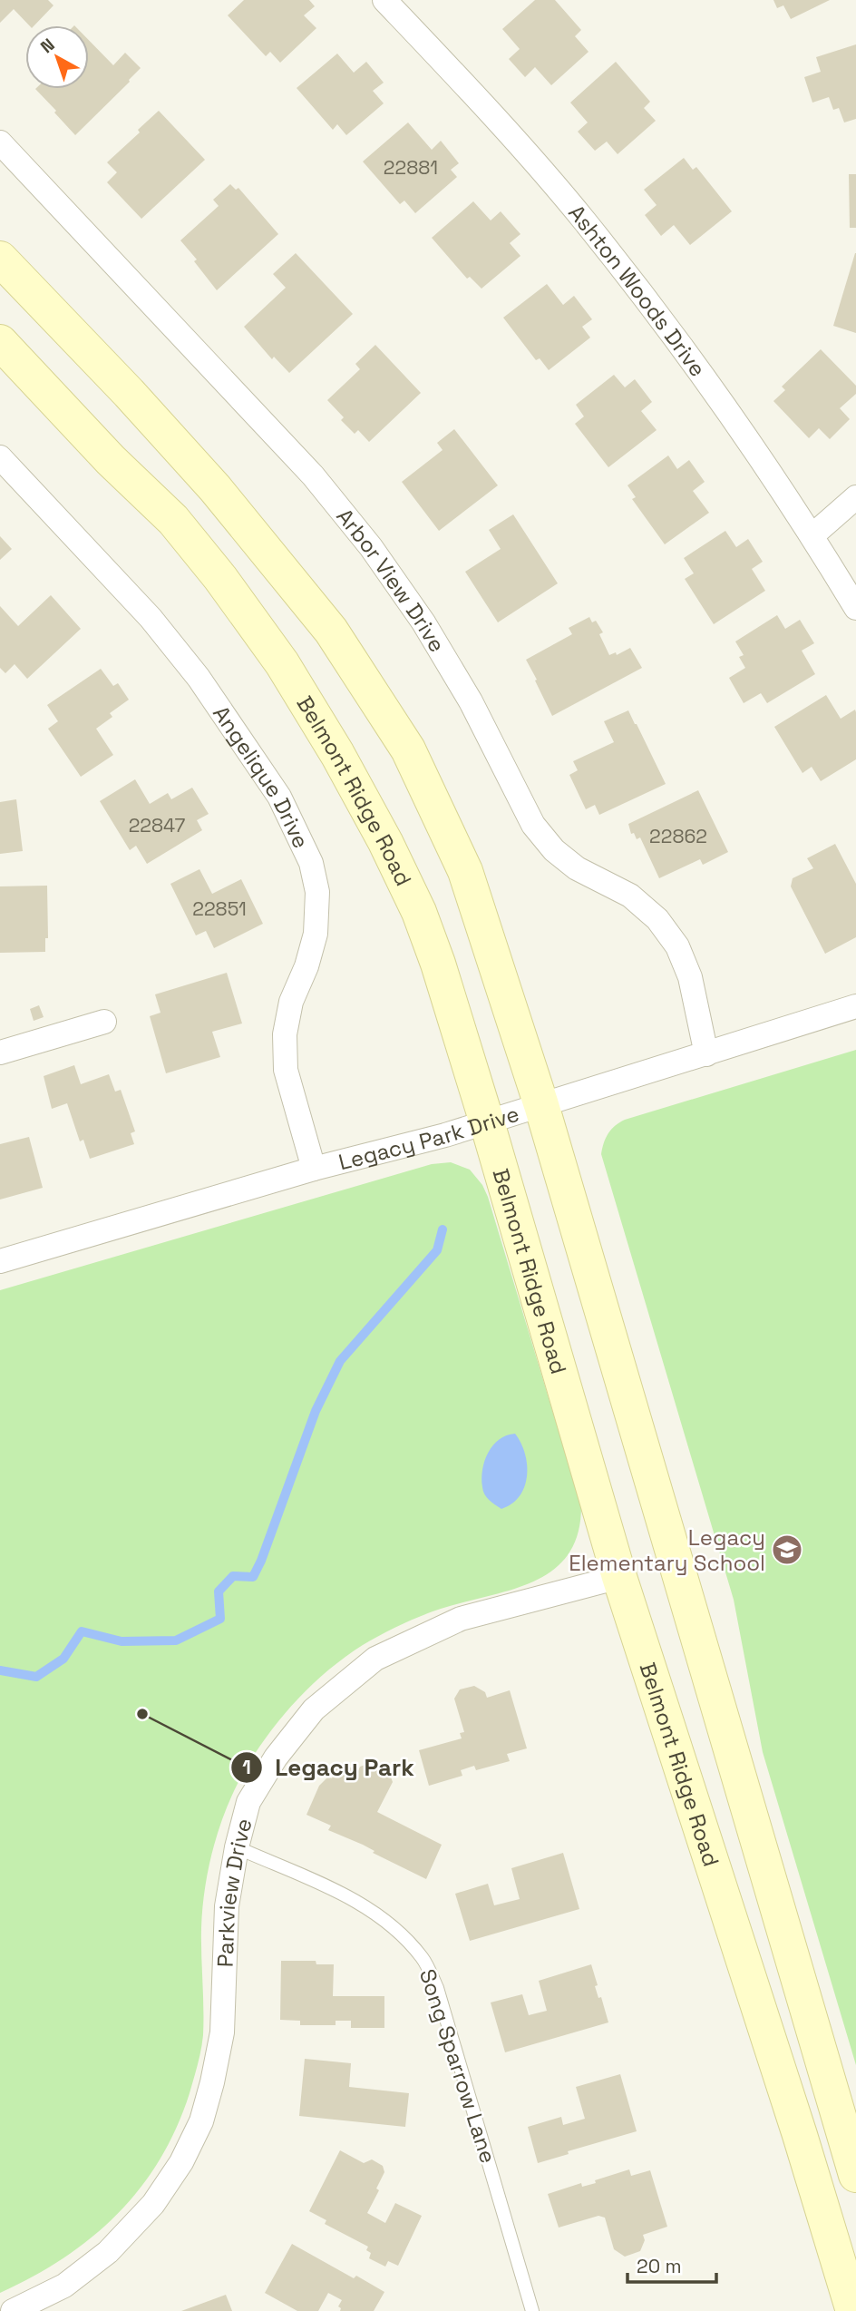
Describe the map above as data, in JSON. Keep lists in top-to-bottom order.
{
  "streets": {
    "main road": ["Belmont Ridge Road"],
    "street": [
      "Ashton Woods Drive",
      "Arbor View Drive",
      "Angelique Drive",
      "Legacy Park Drive",
      "Parkview Drive"
    ],
    "lane": ["Song Sparrow Lane"]
  },
  "crossings": [
    ["Arbor View Drive", "Legacy Park Drive"],
    ["Angelique Drive", "Legacy Park Drive"],
    ["Belmont Ridge Road", "Legacy Park Drive"],
    ["Belmont Ridge Road", "Parkview Drive"],
    ["Parkview Drive", "Song Sparrow Lane"]
  ],
  "places": {
    "school or university": ["Legacy Elementary School"],
    "other": ["Legacy Park"]
  },
  "house_numbers": [
    "22881",
    "22847",
    "22862",
    "22851"
  ],
  "scale_bar": "20 m",
  "north": "top left"
}
